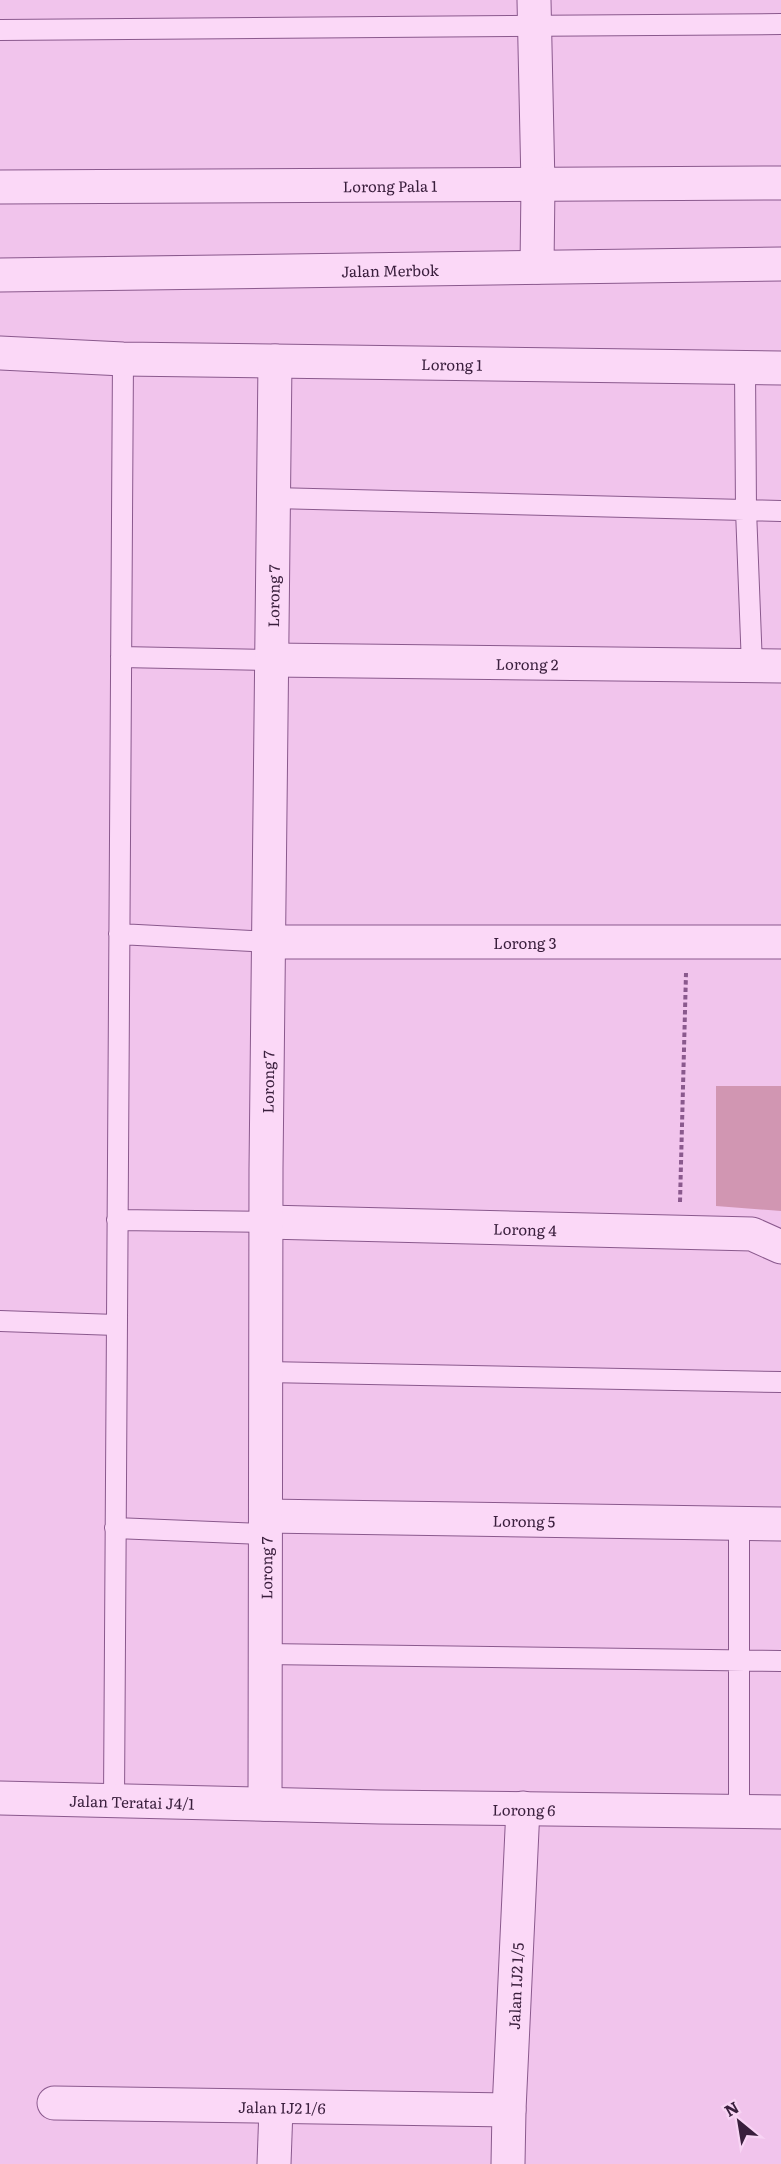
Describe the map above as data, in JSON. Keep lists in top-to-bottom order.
{
  "streets": {
    "street": [
      "Lorong Pala 1",
      "Jalan Merbok",
      "Lorong 1",
      "Lorong 7",
      "Lorong 2",
      "Lorong 3",
      "Lorong 4",
      "Lorong 5",
      "Jalan Teratai J4/1",
      "Lorong 6",
      "Jalan IJ2 1/5",
      "Jalan IJ2 1/6"
    ]
  },
  "crossings": [
    ["Lorong 1", "Lorong 7"],
    ["Lorong 7", "Lorong 2"],
    ["Lorong 7", "Lorong 3"],
    ["Lorong 7", "Lorong 4"],
    ["Lorong 7", "Lorong 5"],
    ["Lorong 7", "Jalan Teratai J4/1"],
    ["Lorong 7", "Lorong 6"],
    ["Jalan Teratai J4/1", "Lorong 6"],
    ["Lorong 6", "Jalan IJ2 1/5"],
    ["Jalan IJ2 1/5", "Jalan IJ2 1/6"]
  ],
  "north": "top left"
}
